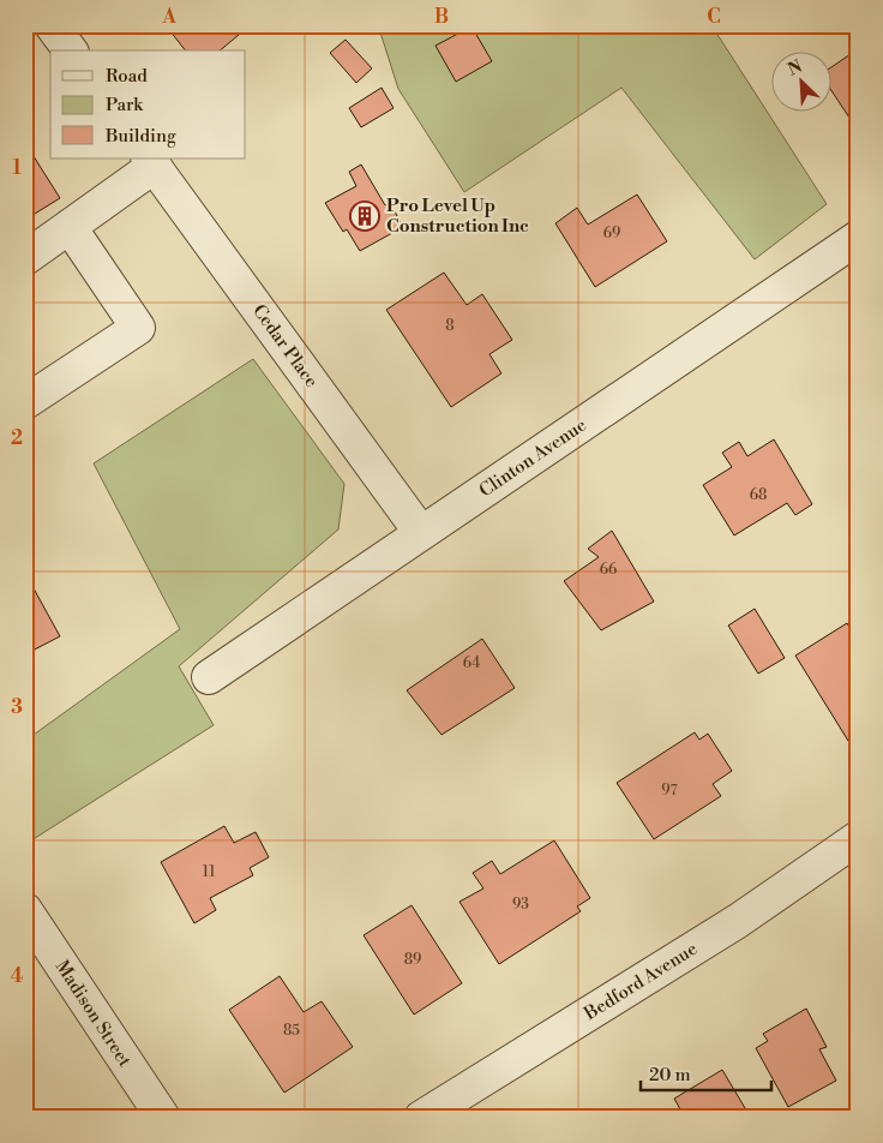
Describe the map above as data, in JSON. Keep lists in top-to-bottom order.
{
  "streets": {
    "street": [
      "Cedar Place",
      "Clinton Avenue",
      "Bedford Avenue",
      "Madison Street"
    ]
  },
  "crossings": [
    ["Cedar Place", "Clinton Avenue"]
  ],
  "places": {
    "building": ["Pro Level Up Construction Inc"]
  },
  "house_numbers": [
    "69",
    "8",
    "68",
    "66",
    "64",
    "97",
    "11",
    "93",
    "89",
    "85"
  ],
  "legend": ["Road", "Park", "Building"],
  "scale_bar": "20 m",
  "north": "top left",
  "grid": {
    "columns": ["A", "B", "C"],
    "rows": [
      "1",
      "2",
      "3",
      "4"
    ]
  }
}
